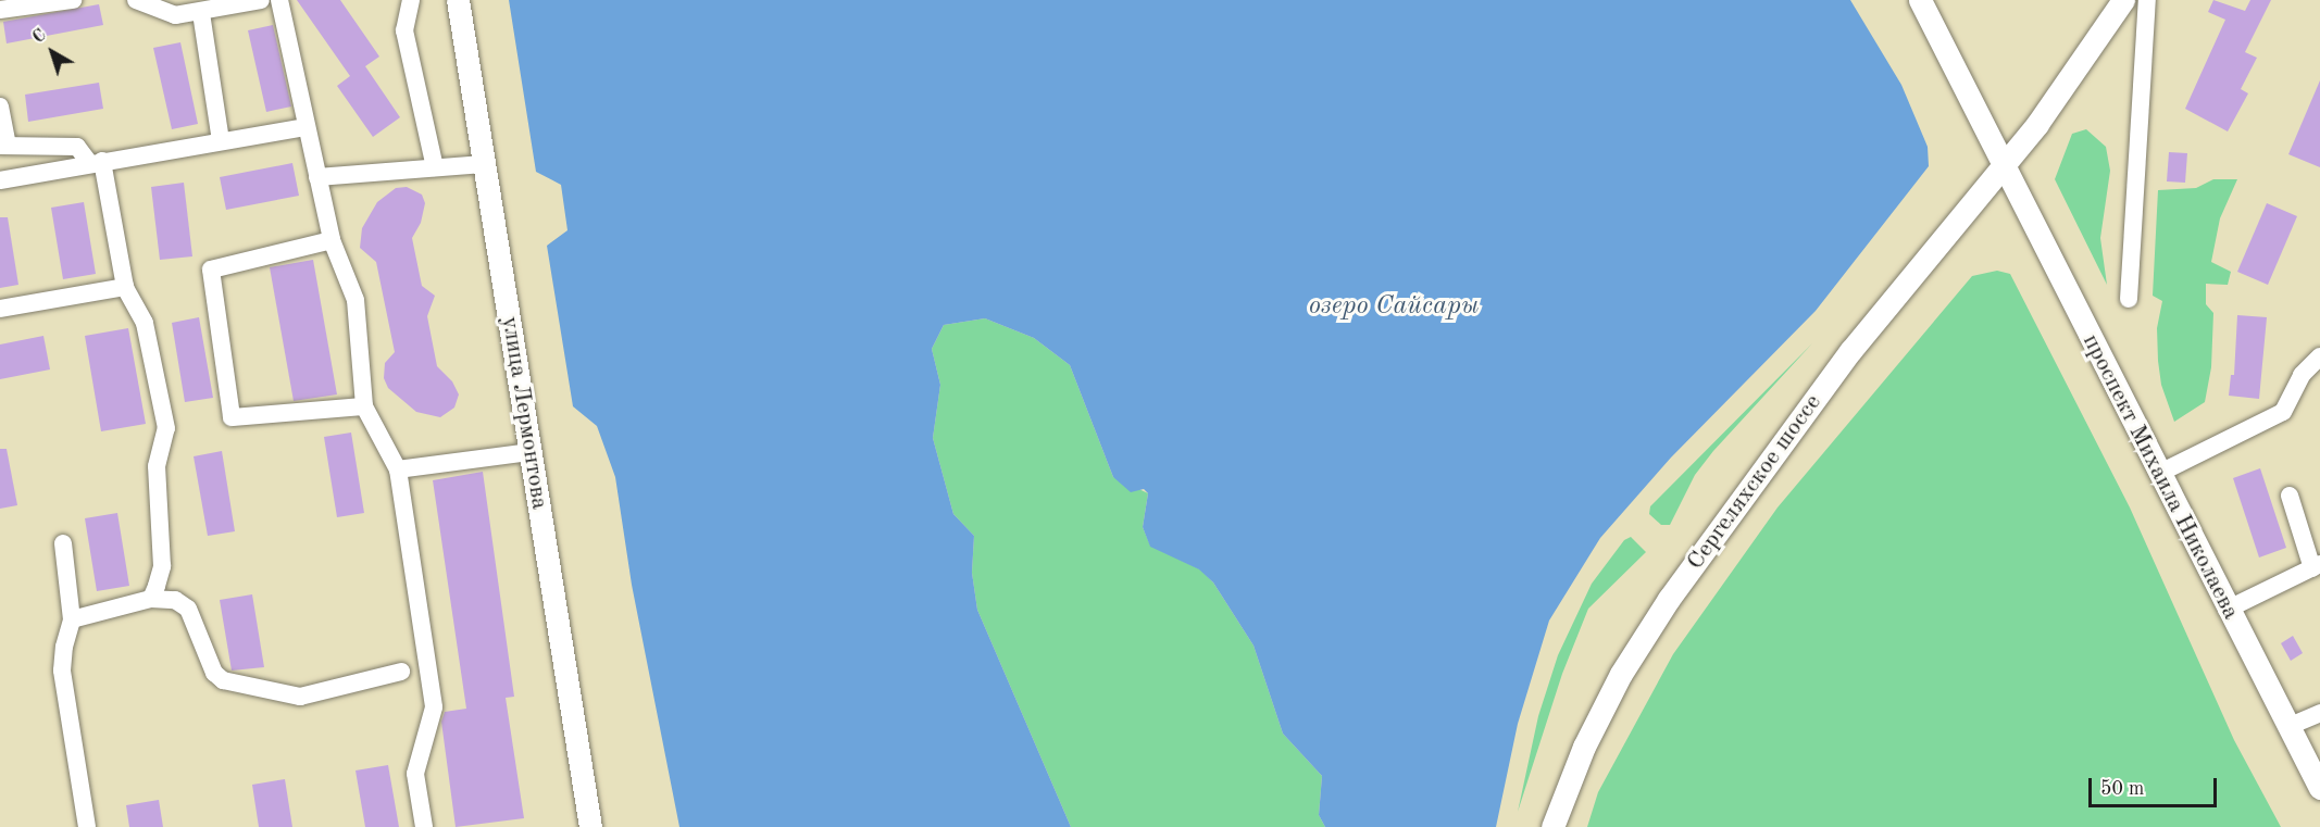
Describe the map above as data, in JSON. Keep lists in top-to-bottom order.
{
  "streets": {
    "main road": ["улица Лермонтова", "проспект Михаила Николаева", "Сергеляхское шоссе"]
  },
  "crossings": [
    ["проспект Михаила Николаева", "Сергеляхское шоссе"]
  ],
  "water": ["озеро Сайсары"],
  "scale_bar": "50 m",
  "north": "top left"
}
